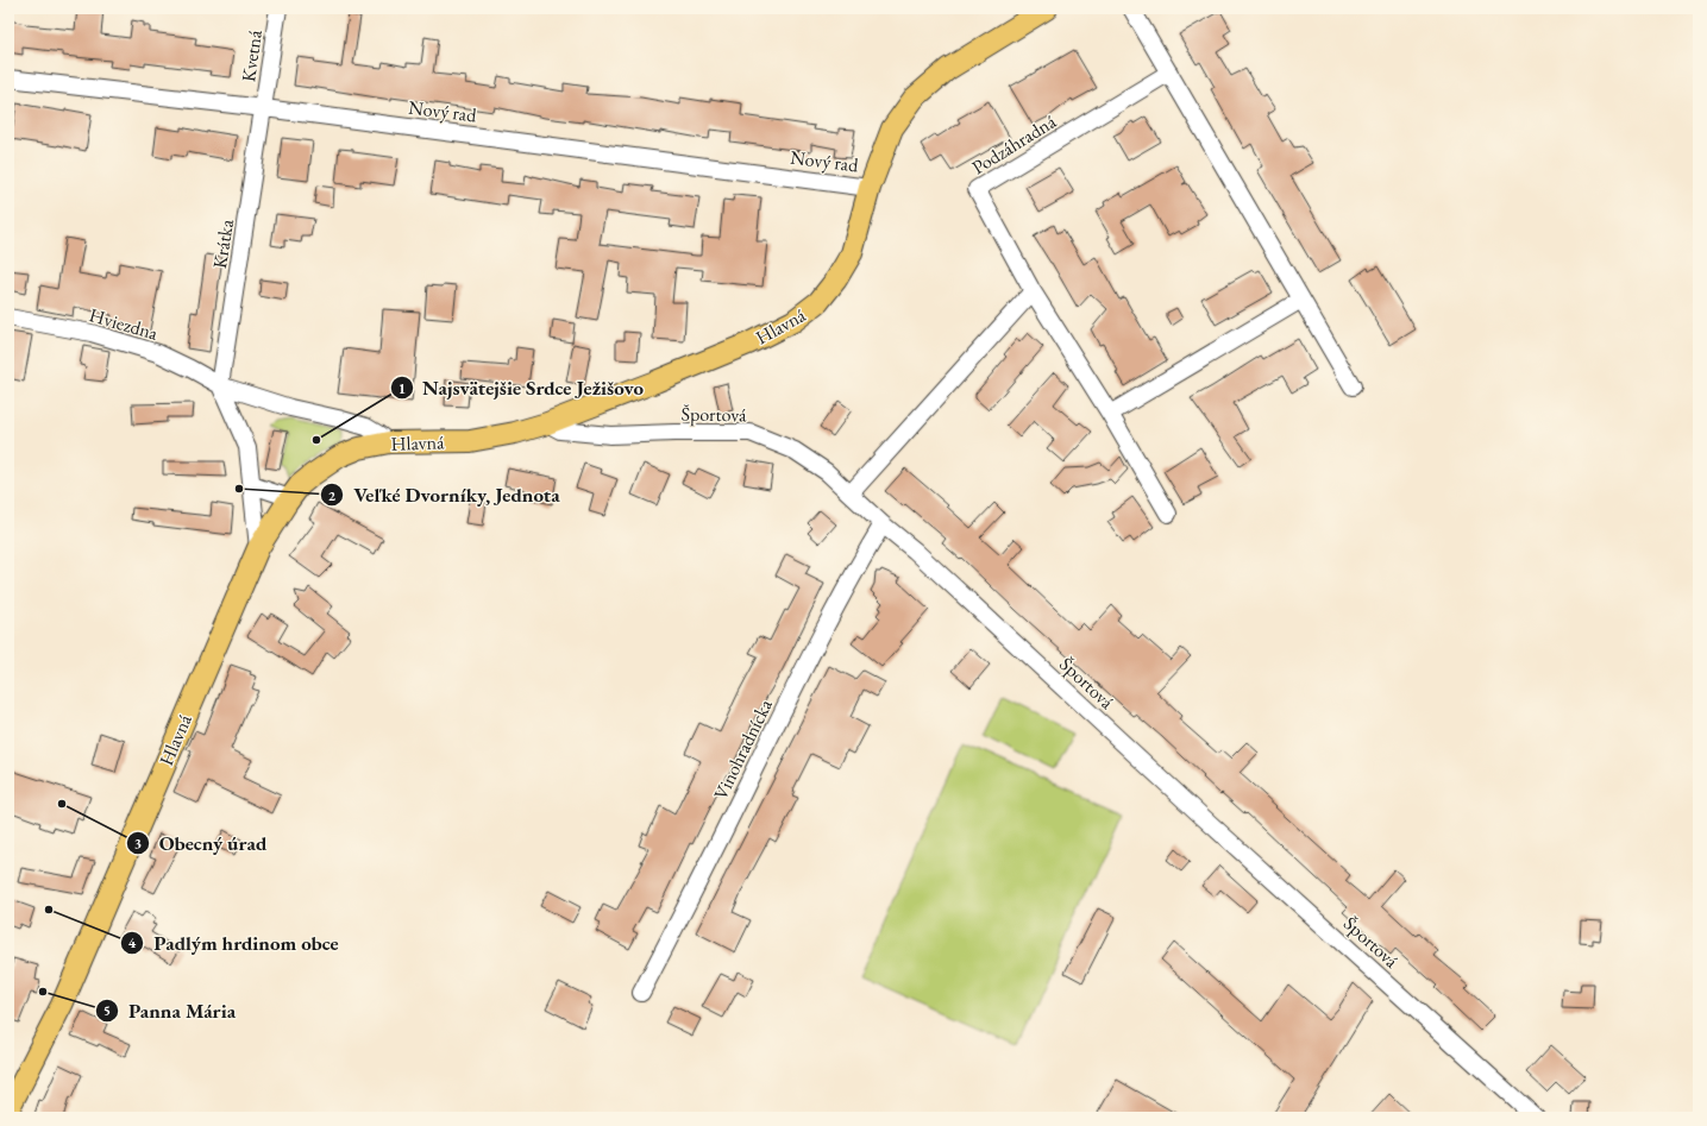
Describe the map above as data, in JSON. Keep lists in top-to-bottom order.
{
  "streets": {
    "main road": ["Hlavná"],
    "street": [
      "Kvetná",
      "Nový rad",
      "Podzáhradná",
      "Krátka",
      "Hviezdna",
      "Športová",
      "Vinohradnícka"
    ]
  },
  "crossings": [
    ["Kvetná", "Nový rad"],
    ["Kvetná", "Krátka"],
    ["Nový rad", "Krátka"],
    ["Nový rad", "Hlavná"],
    ["Krátka", "Hviezdna"],
    ["Hviezdna", "Hlavná"],
    ["Hlavná", "Športová"],
    ["Športová", "Vinohradnícka"]
  ],
  "places": [
    "Najsvätejšie Srdce Ježišovo",
    "Veľké Dvorníky, Jednota",
    "Obecný úrad",
    "Padlým hrdinom obce",
    "Panna Mária"
  ]
}
